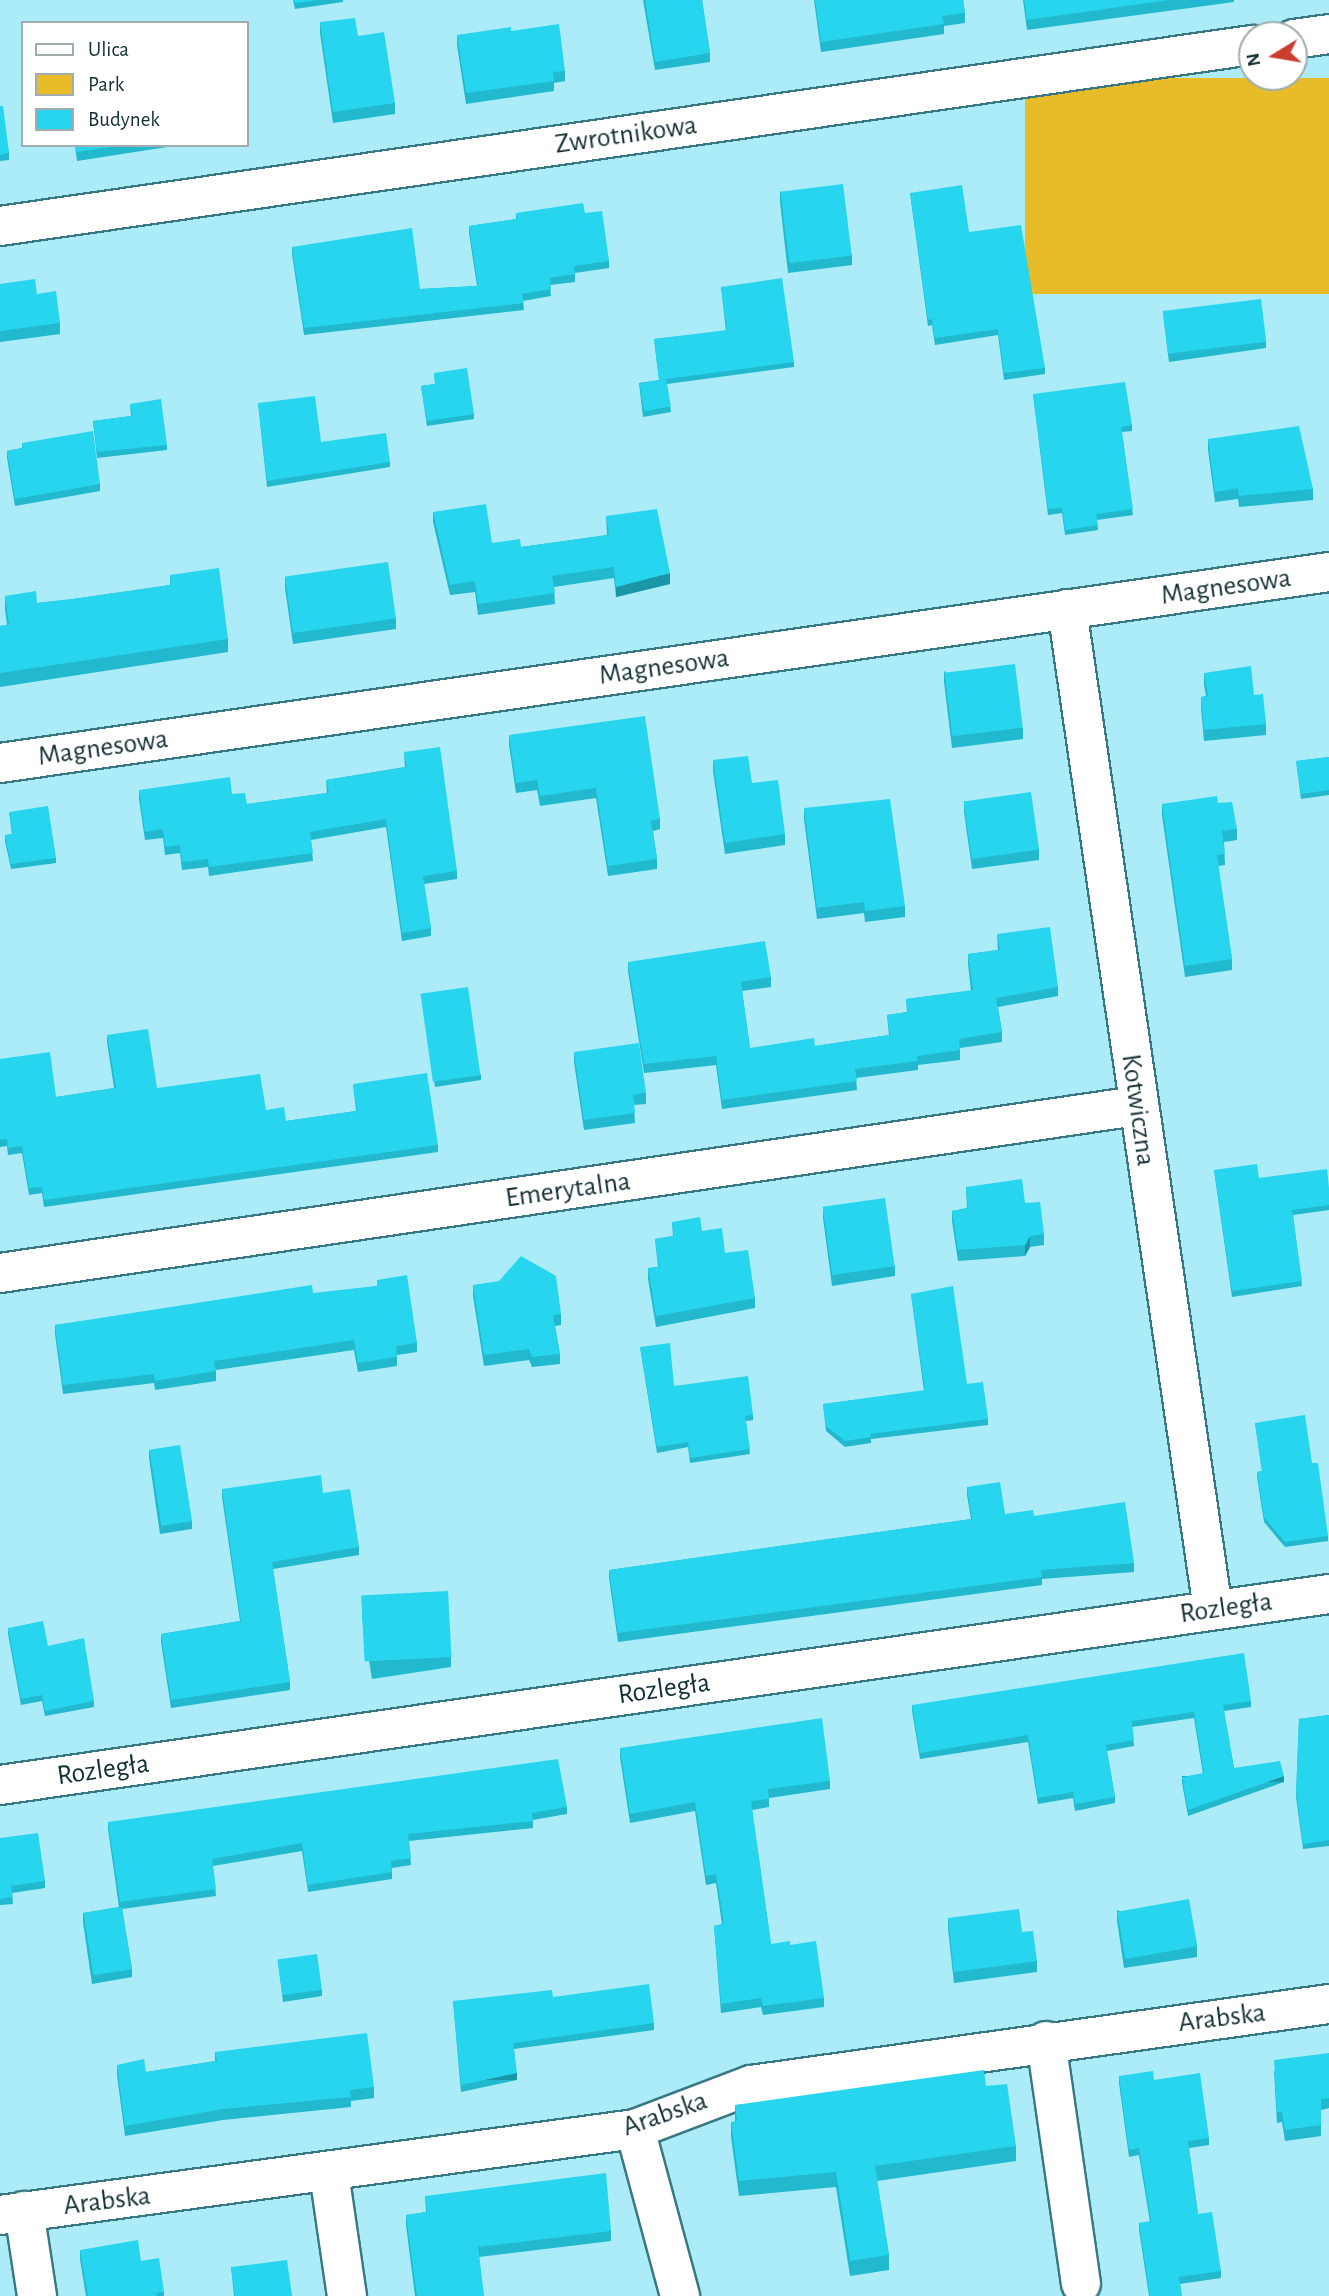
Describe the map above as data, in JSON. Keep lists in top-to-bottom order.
{
  "streets": {
    "street": [
      "Zwrotnikowa",
      "Magnesowa",
      "Kotwiczna",
      "Emerytalna",
      "Rozległa",
      "Arabska"
    ]
  },
  "crossings": [
    ["Magnesowa", "Kotwiczna"],
    ["Kotwiczna", "Emerytalna"],
    ["Kotwiczna", "Rozległa"]
  ],
  "legend": ["Ulica", "Park", "Budynek"],
  "north": "left"
}
